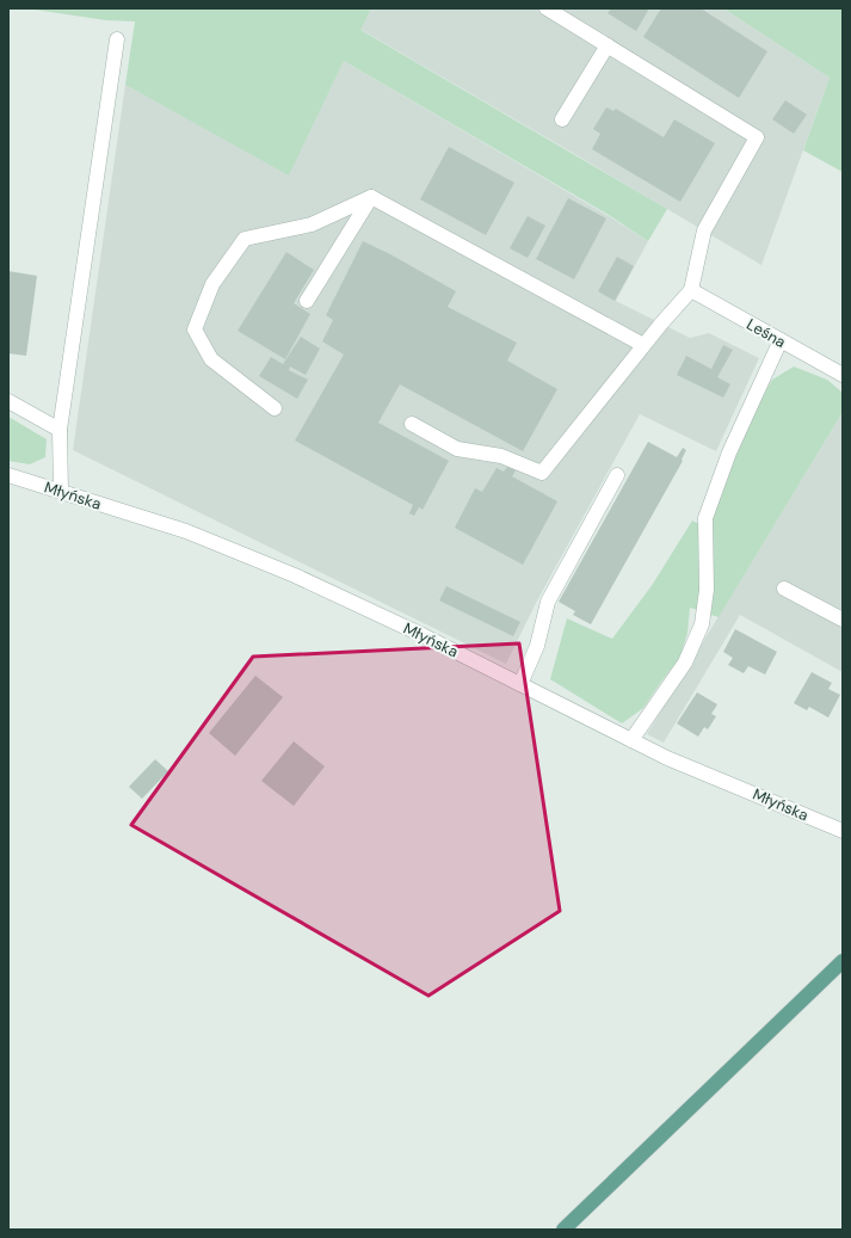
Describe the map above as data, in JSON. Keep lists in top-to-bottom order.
{
  "streets": {
    "street": ["Leśna", "Młyńska"]
  }
}
